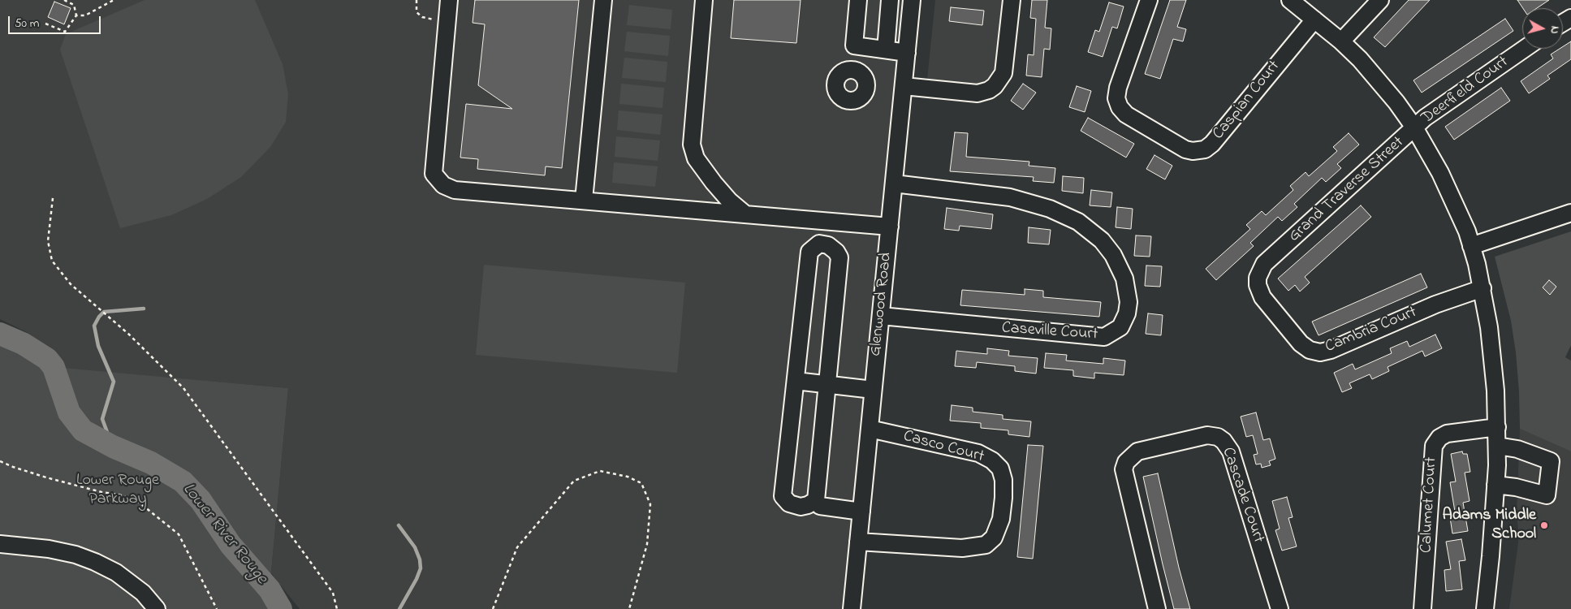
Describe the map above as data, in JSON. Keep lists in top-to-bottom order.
{
  "streets": {
    "street": [
      "Deerfield Court",
      "Caspian Court",
      "Grand Traverse Street",
      "Glenwood Road",
      "Cambria Court",
      "Caseville Court",
      "Casco Court",
      "Cascade Court",
      "Calumet Court"
    ]
  },
  "crossings": [
    ["Deerfield Court", "Grand Traverse Street"],
    ["Caspian Court", "Grand Traverse Street"],
    ["Grand Traverse Street", "Cambria Court"],
    ["Grand Traverse Street", "Calumet Court"],
    ["Glenwood Road", "Caseville Court"],
    ["Glenwood Road", "Casco Court"]
  ],
  "water": ["Lower River Rouge"],
  "parks": ["Lower Rouge Parkway"],
  "places": ["Adams Middle School"],
  "scale_bar": "50 m",
  "north": "right"
}
